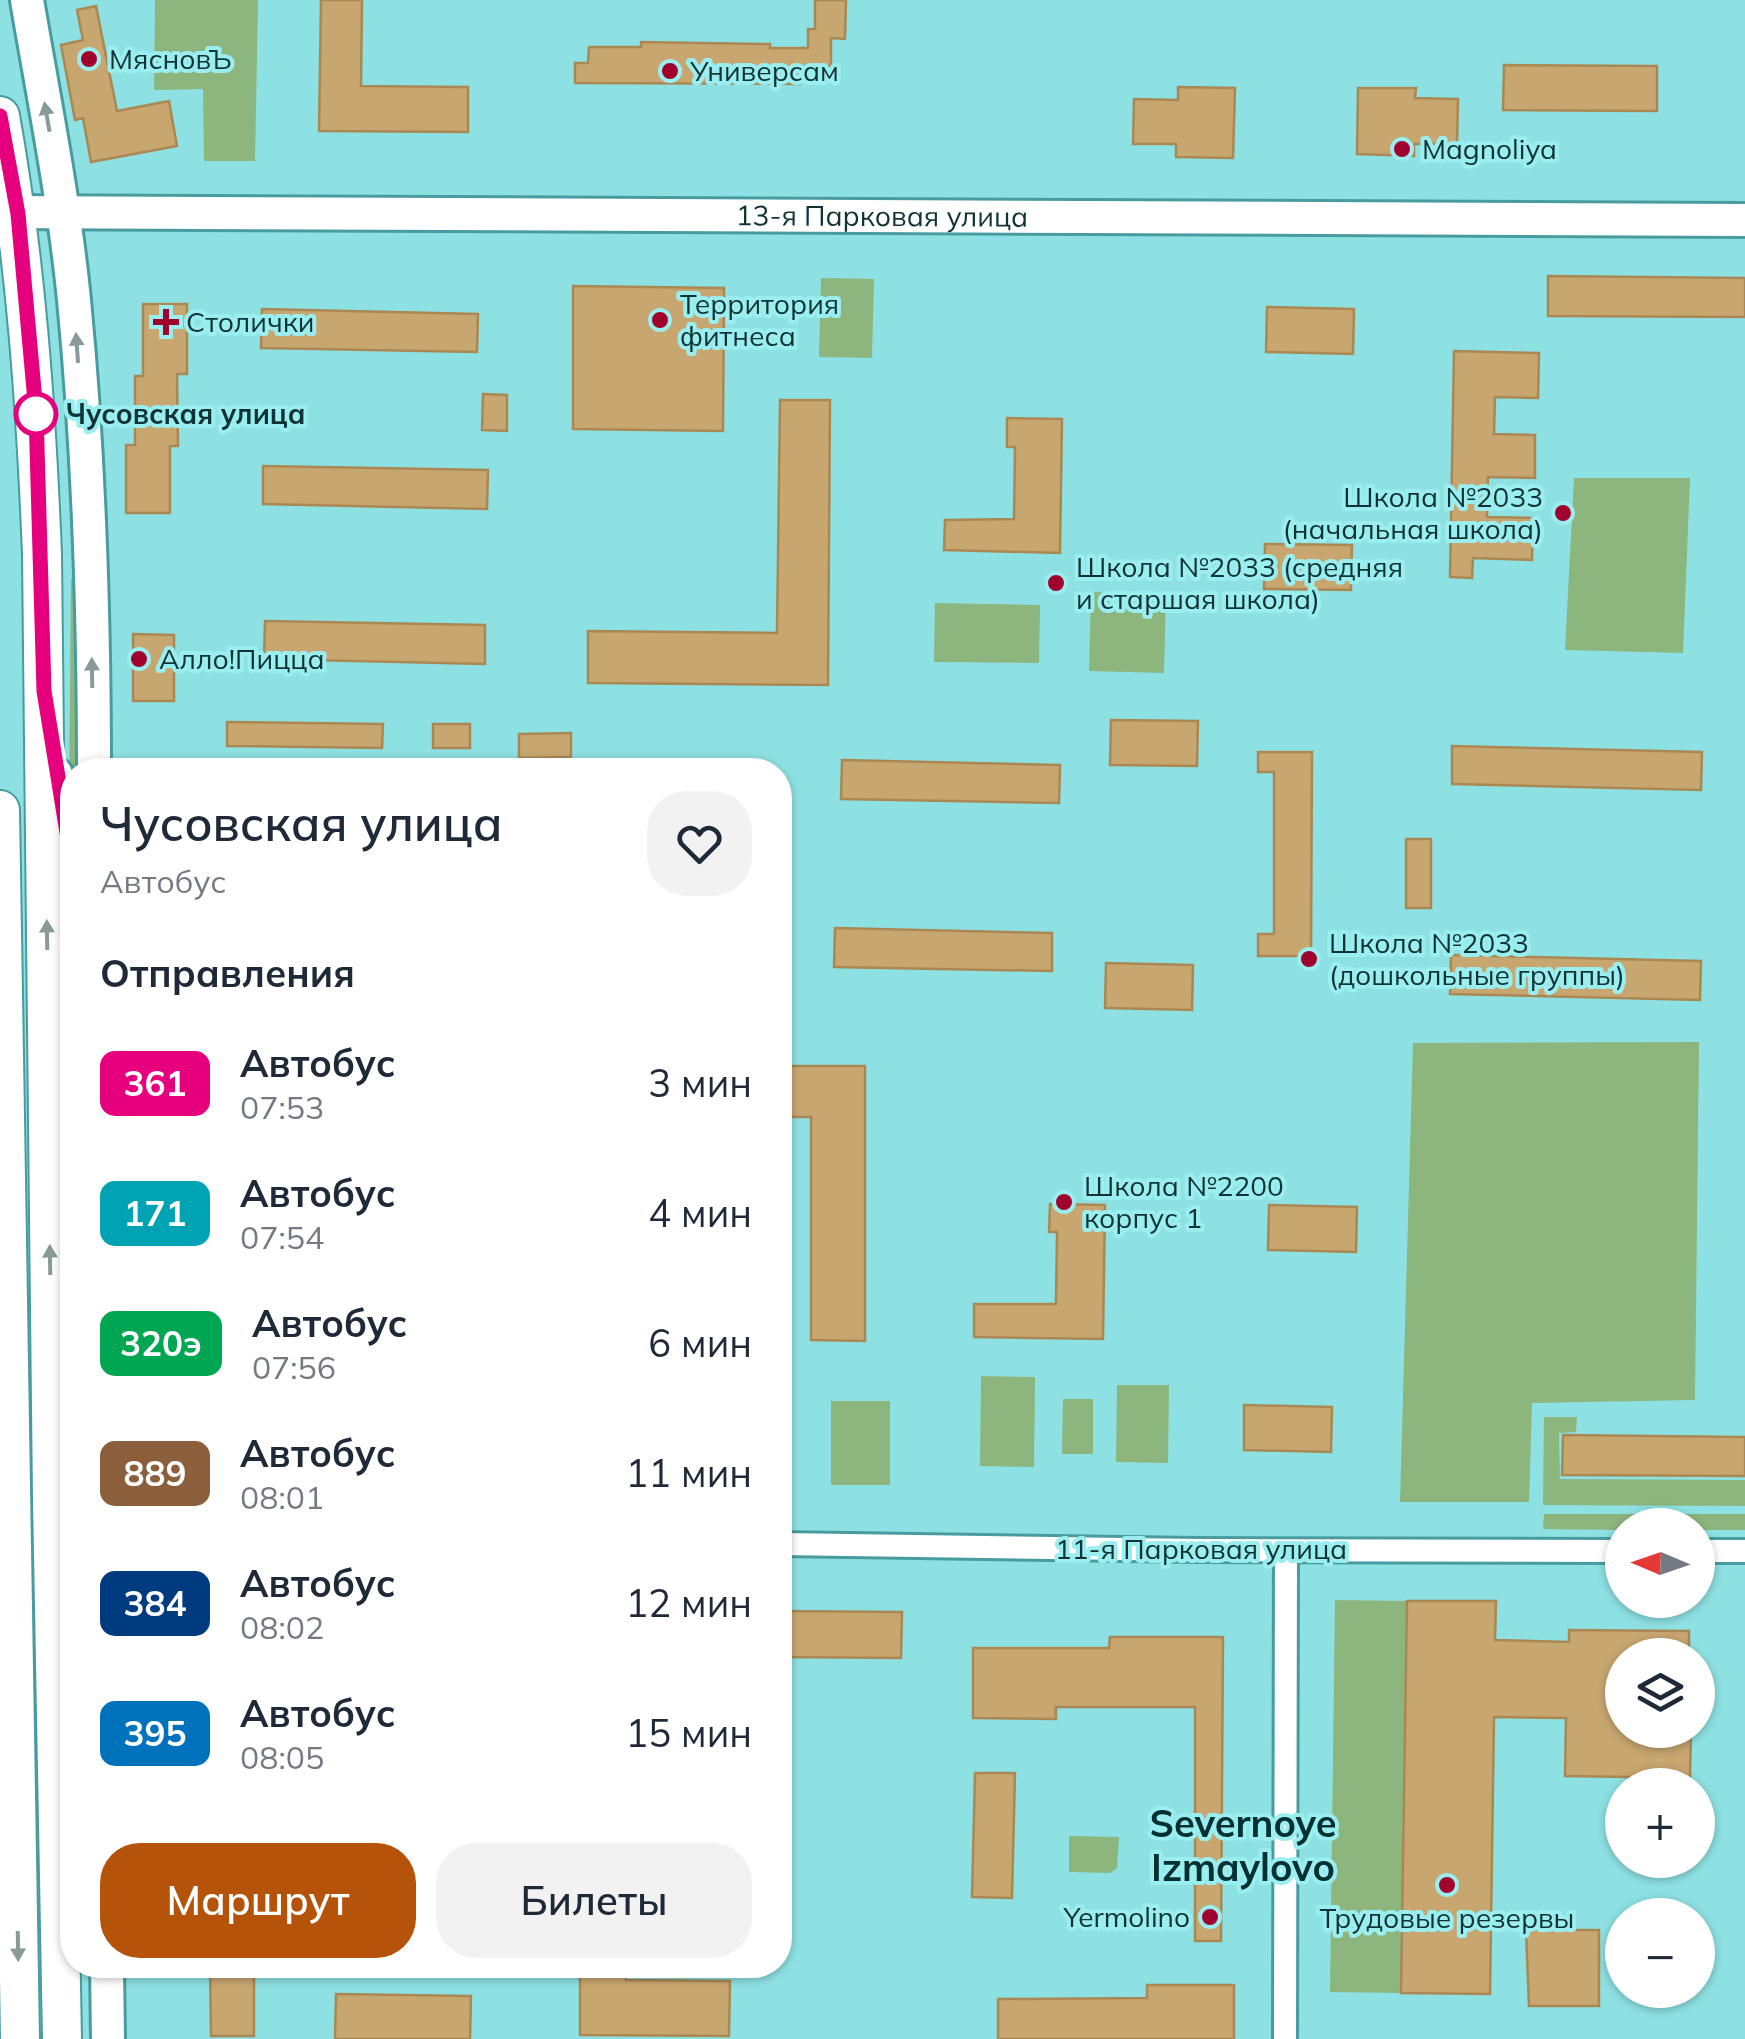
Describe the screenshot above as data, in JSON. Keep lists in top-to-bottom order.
{
  "streets": {
    "street": ["13-я Парковая улица", "11-я Парковая улица"]
  },
  "districts": ["Severnoye Izmaylovo"],
  "places": {
    "other": [
      "МясновЪ",
      "Универсам",
      "Magnoliya",
      "Территория фитнеса",
      "Чусовская улица",
      "Школа №2033 (начальная школа)",
      "Школа №2033 (средняя и старшая школа)",
      "Алло!Пицца",
      "Школа №2033 (дошкольные группы)",
      "Школа №2200 корпус 1",
      "Трудовые резервы",
      "Yermolino"
    ],
    "health": ["Столички"]
  },
  "lines": ["bus line 361"],
  "north": "left",
  "page": {
    "heading": [
      ["Чусовская улица", "Автобус"],
      "Отправления"
    ],
    "list": [
      {
        "mark": "361",
        "name": "Автобус",
        "note": "07:53",
        "value": "3 мин"
      },
      {
        "mark": "171",
        "name": "Автобус",
        "note": "07:54",
        "value": "4 мин"
      },
      {
        "mark": "320э",
        "name": "Автобус",
        "note": "07:56",
        "value": "6 мин"
      },
      {
        "mark": "889",
        "name": "Автобус",
        "note": "08:01",
        "value": "11 мин"
      },
      {
        "mark": "384",
        "name": "Автобус",
        "note": "08:02",
        "value": "12 мин"
      },
      {
        "mark": "395",
        "name": "Автобус",
        "note": "08:05",
        "value": "15 мин"
      }
    ],
    "map_buttons": ["+", "−"],
    "buttons": ["Маршрут", "Билеты"]
  }
}
